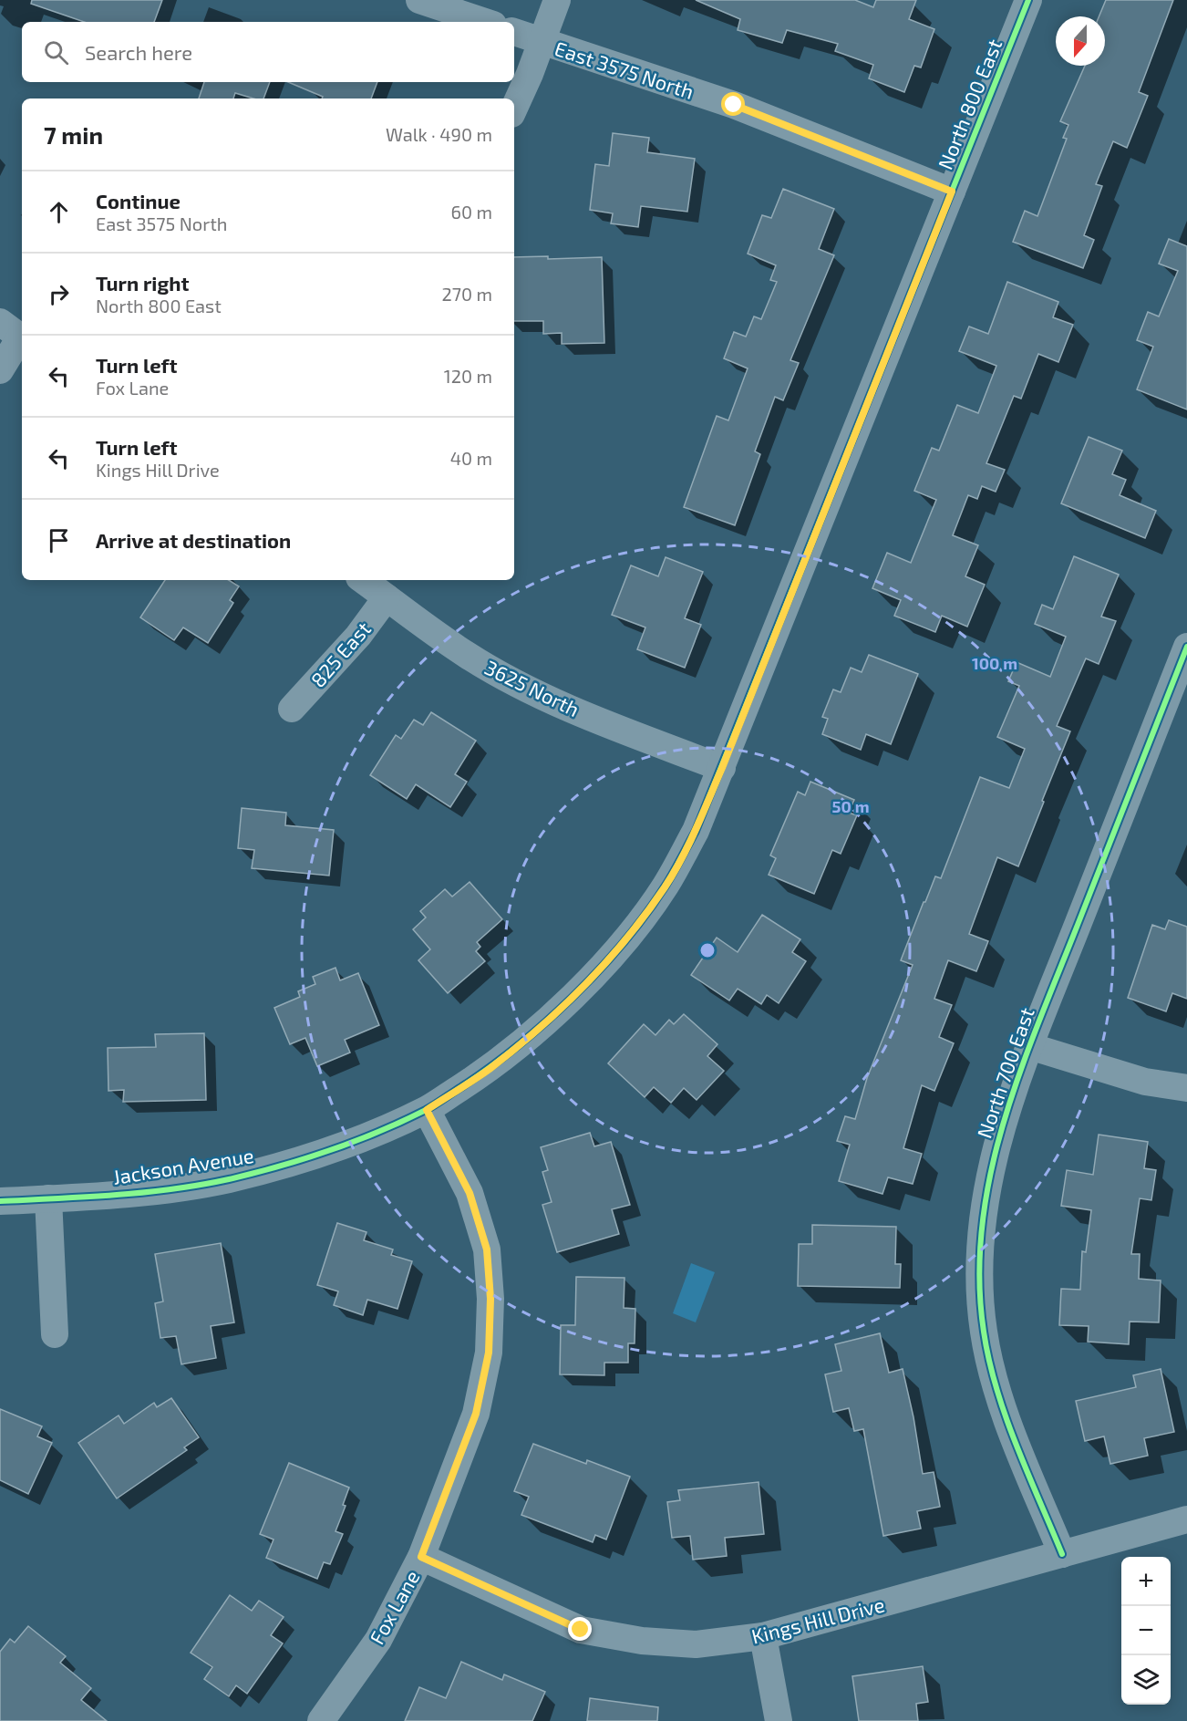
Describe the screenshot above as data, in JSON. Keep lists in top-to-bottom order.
{
  "streets": {
    "street": [
      "East 3575 North",
      "North 800 East",
      "825 East",
      "3625 North",
      "North 700 East",
      "Jackson Avenue",
      "Fox Lane",
      "Kings Hill Drive"
    ]
  },
  "crossings": [
    ["East 3575 North", "North 800 East"],
    ["North 800 East", "3625 North"],
    ["North 800 East", "Jackson Avenue"],
    ["North 800 East", "Fox Lane"],
    ["825 East", "3625 North"],
    ["North 700 East", "Kings Hill Drive"],
    ["Jackson Avenue", "Fox Lane"],
    ["Fox Lane", "Kings Hill Drive"]
  ],
  "north": "bottom",
  "page": {
    "search": "Search here",
    "heading": ["7 min", "Walk · 490 m"],
    "list": [
      ["Continue", "East 3575 North", "60 m"],
      ["Turn right", "North 800 East", "270 m"],
      ["Turn left", "Fox Lane", "120 m"],
      ["Turn left", "Kings Hill Drive", "40 m"],
      "Arrive at destination"
    ],
    "map_buttons": ["+", "−"]
  },
  "rings": ["100 m", "50 m"]
}
